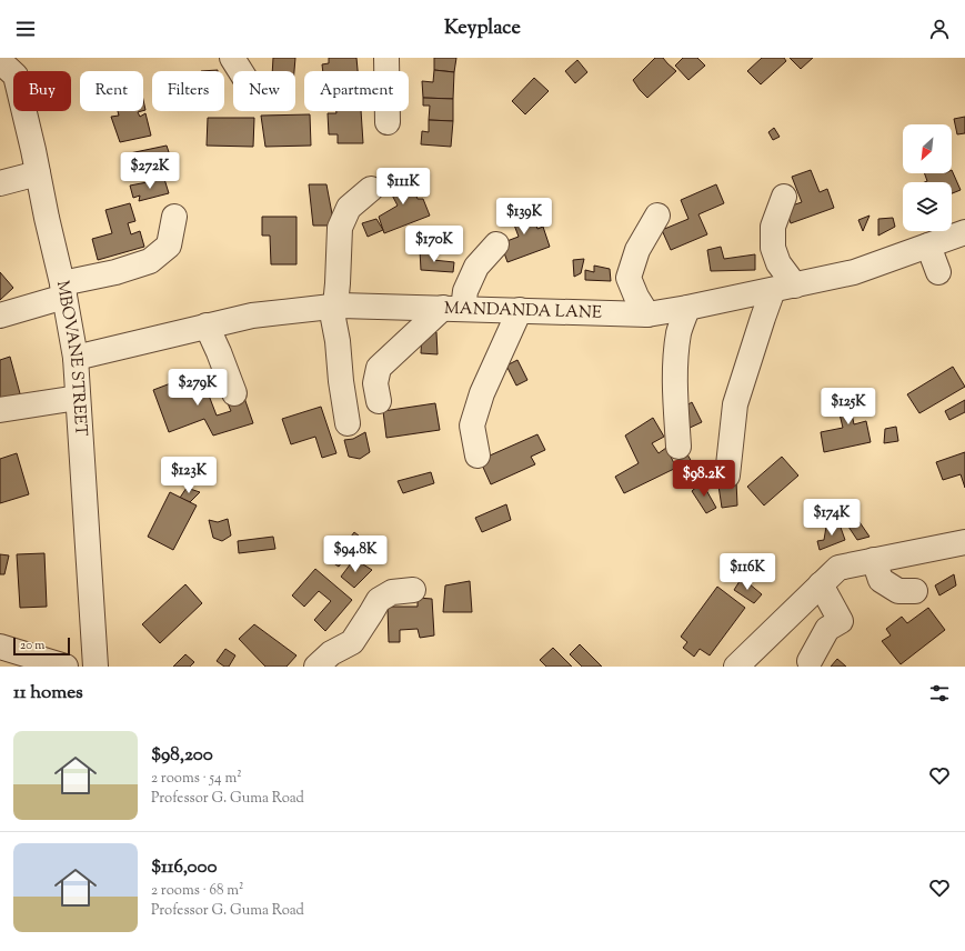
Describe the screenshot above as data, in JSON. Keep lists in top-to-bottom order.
{
  "streets": {
    "street": ["MANDANDA LANE", "MBOVANE STREET"]
  },
  "crossings": [
    ["MANDANDA LANE", "MBOVANE STREET"]
  ],
  "scale_bar": "20 m",
  "north": "bottom left",
  "page": {
    "header": "Keyplace",
    "chip": [
      "Buy",
      "Rent",
      "Filters",
      "New",
      "Apartment"
    ],
    "price": [
      "$272K",
      "$111K",
      "$139K",
      "$170K",
      "$279K",
      "$125K",
      "$123K",
      "$98.2K",
      "$174K",
      "$94.8K",
      "$116K"
    ],
    "scale": "20 m",
    "heading": "11 homes",
    "list": [
      {
        "name": "$98,200",
        "note": "2 rooms · 54 m² · Professor G. Guma Road"
      },
      {
        "name": "$116,000",
        "note": "2 rooms · 68 m² · Professor G. Guma Road"
      }
    ]
  }
}
